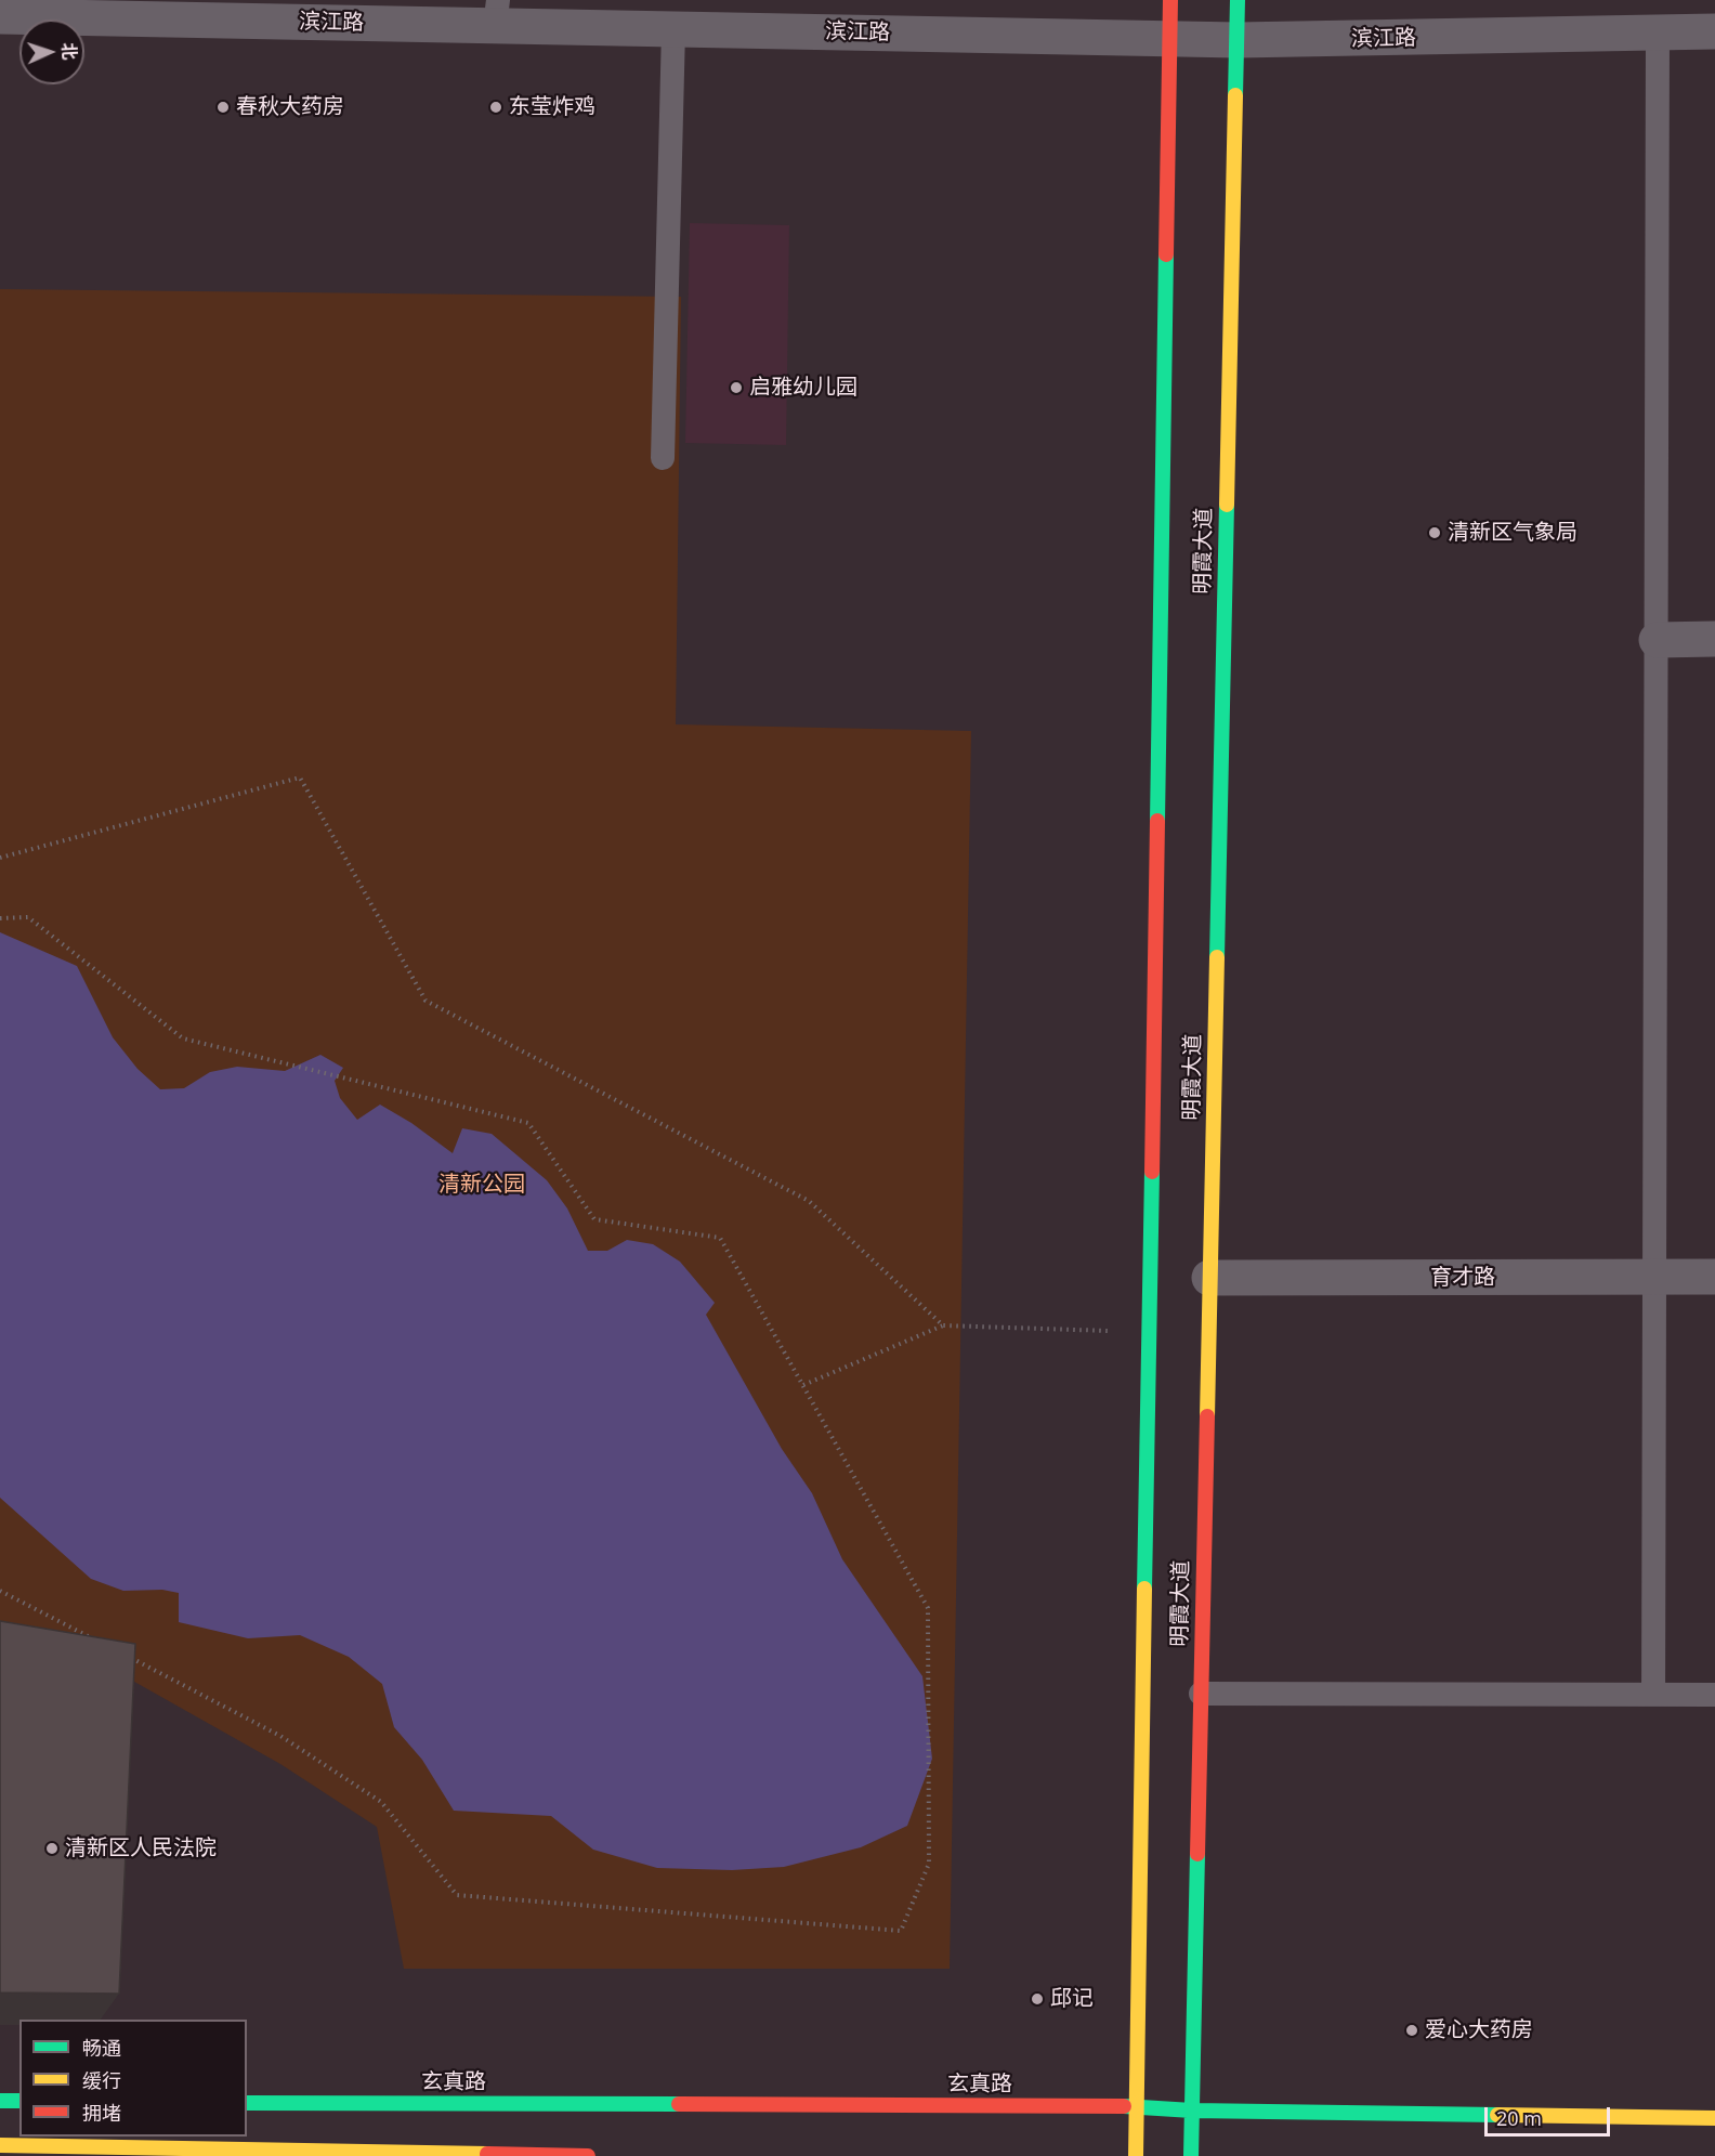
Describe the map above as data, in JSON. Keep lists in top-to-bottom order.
{
  "streets": {
    "main road": ["明霞大道", "玄真路"],
    "street": ["滨江路", "育才路"]
  },
  "crossings": [
    ["滨江路", "明霞大道"],
    ["明霞大道", "育才路"],
    ["明霞大道", "玄真路"]
  ],
  "parks": ["清新公园"],
  "places": [
    "春秋大药房",
    "东莹炸鸡",
    "启雅幼儿园",
    "清新区气象局",
    "清新区人民法院",
    "邱记",
    "爱心大药房"
  ],
  "legend": ["畅通", "缓行", "拥堵"],
  "scale_bar": "20 m",
  "north": "right"
}
